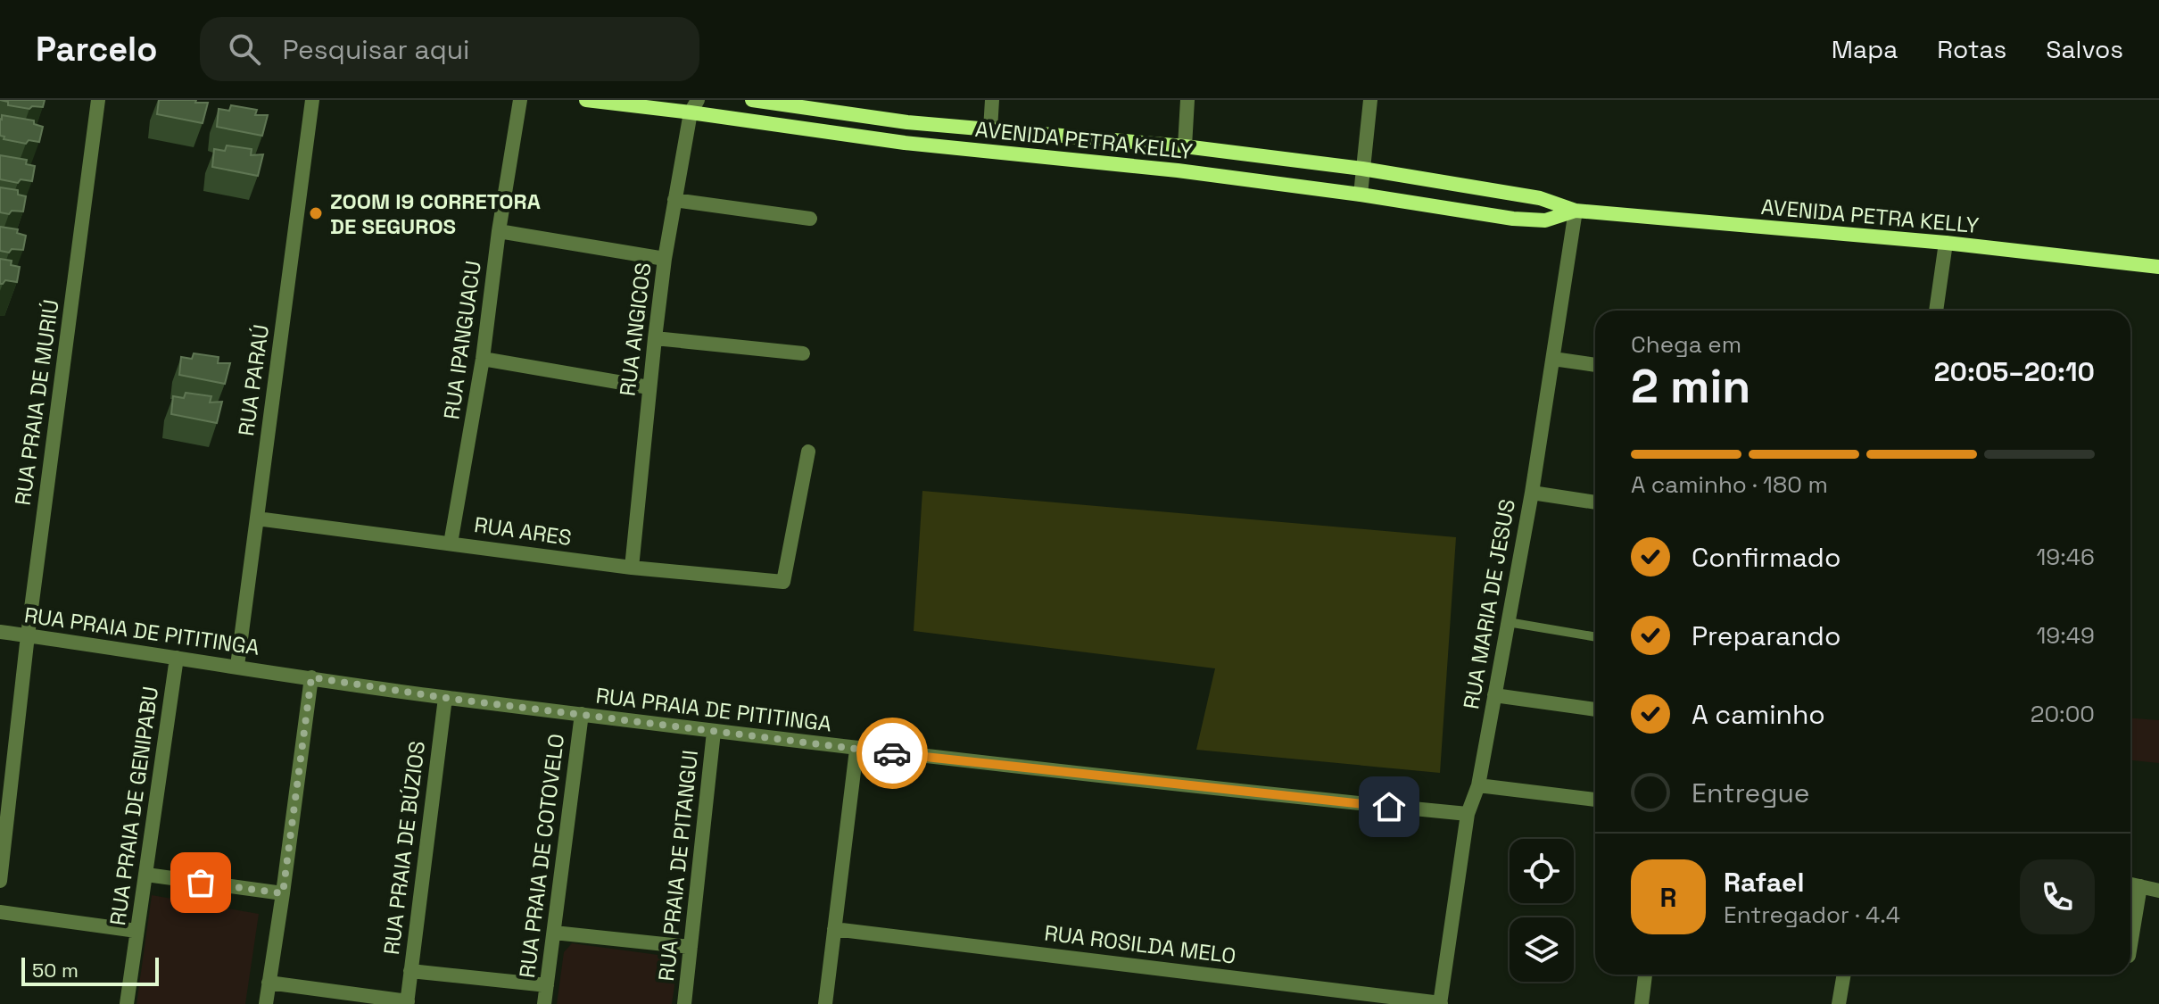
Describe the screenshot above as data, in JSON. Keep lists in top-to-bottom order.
{
  "streets": {
    "street": [
      "AVENIDA PETRA KELLY",
      "RUA ANGICOS",
      "RUA IPANGUACU",
      "RUA PARAÚ",
      "RUA PRAIA DE MURIÚ",
      "RUA ARES",
      "RUA MARIA DE JESUS",
      "RUA PRAIA DE PITITINGA",
      "RUA PRAIA DE GENIPABU",
      "RUA PRAIA DE BÚZIOS",
      "RUA PRAIA DE COTOVELO",
      "RUA PRAIA DE PITANGUI",
      "RUA ROSILDA MELO"
    ]
  },
  "crossings": [
    ["AVENIDA PETRA KELLY", "RUA ANGICOS"],
    ["AVENIDA PETRA KELLY", "RUA MARIA DE JESUS"],
    ["RUA ANGICOS", "RUA ARES"],
    ["RUA IPANGUACU", "RUA ARES"],
    ["RUA PARAÚ", "RUA ARES"],
    ["RUA PARAÚ", "RUA PRAIA DE PITITINGA"],
    ["RUA PRAIA DE MURIÚ", "RUA PRAIA DE PITITINGA"],
    ["RUA MARIA DE JESUS", "RUA PRAIA DE PITITINGA"],
    ["RUA MARIA DE JESUS", "RUA ROSILDA MELO"],
    ["RUA PRAIA DE PITITINGA", "RUA PRAIA DE GENIPABU"],
    ["RUA PRAIA DE PITITINGA", "RUA PRAIA DE BÚZIOS"],
    ["RUA PRAIA DE PITITINGA", "RUA PRAIA DE COTOVELO"],
    ["RUA PRAIA DE PITITINGA", "RUA PRAIA DE PITANGUI"]
  ],
  "places": ["ZOOM I9 CORRETORA DE SEGUROS"],
  "scale_bar": "50 m",
  "page": {
    "header": "Parcelo",
    "search": "Pesquisar aqui",
    "nav": ["Mapa", "Rotas", "Salvos"],
    "heading": ["2 min", "Chega em", "20:05–20:10"],
    "panel": ["Rafael", "Entregador · 4.4"],
    "bar": "A caminho · 180 m",
    "list": [
      ["Confirmado", "19:46"],
      ["Preparando", "19:49"],
      ["A caminho", "20:00"],
      "Entregue"
    ],
    "round": "R",
    "scale": "50 m"
  }
}
